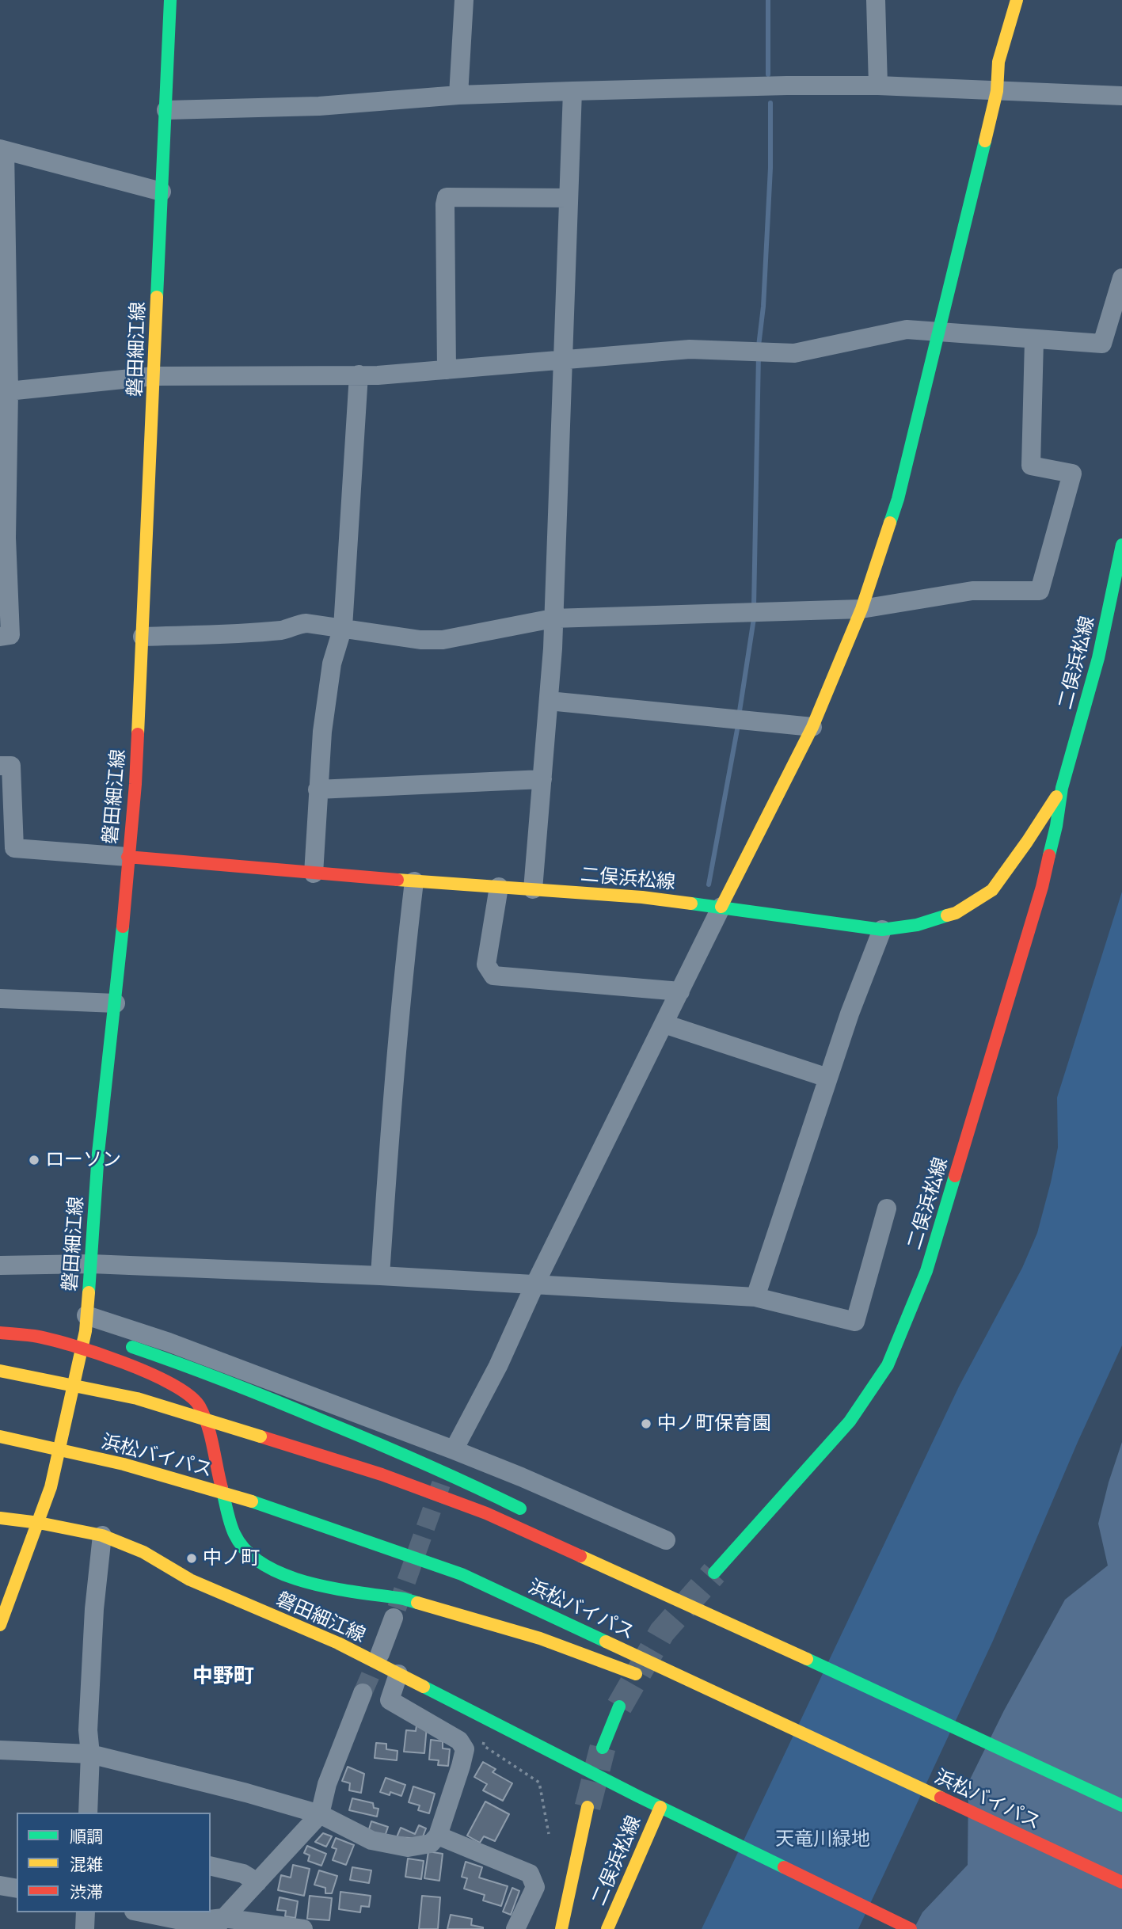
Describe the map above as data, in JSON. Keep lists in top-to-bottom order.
{
  "streets": {
    "main road": ["磐田細江線", "二俣浜松線", "浜松バイパス"]
  },
  "crossings": [
    ["磐田細江線", "二俣浜松線"]
  ],
  "districts": ["中野町"],
  "parks": ["天竜川緑地"],
  "places": ["ローソン", "中ノ町保育園", "中ノ町"],
  "legend": ["順調", "混雑", "渋滞"]
}
